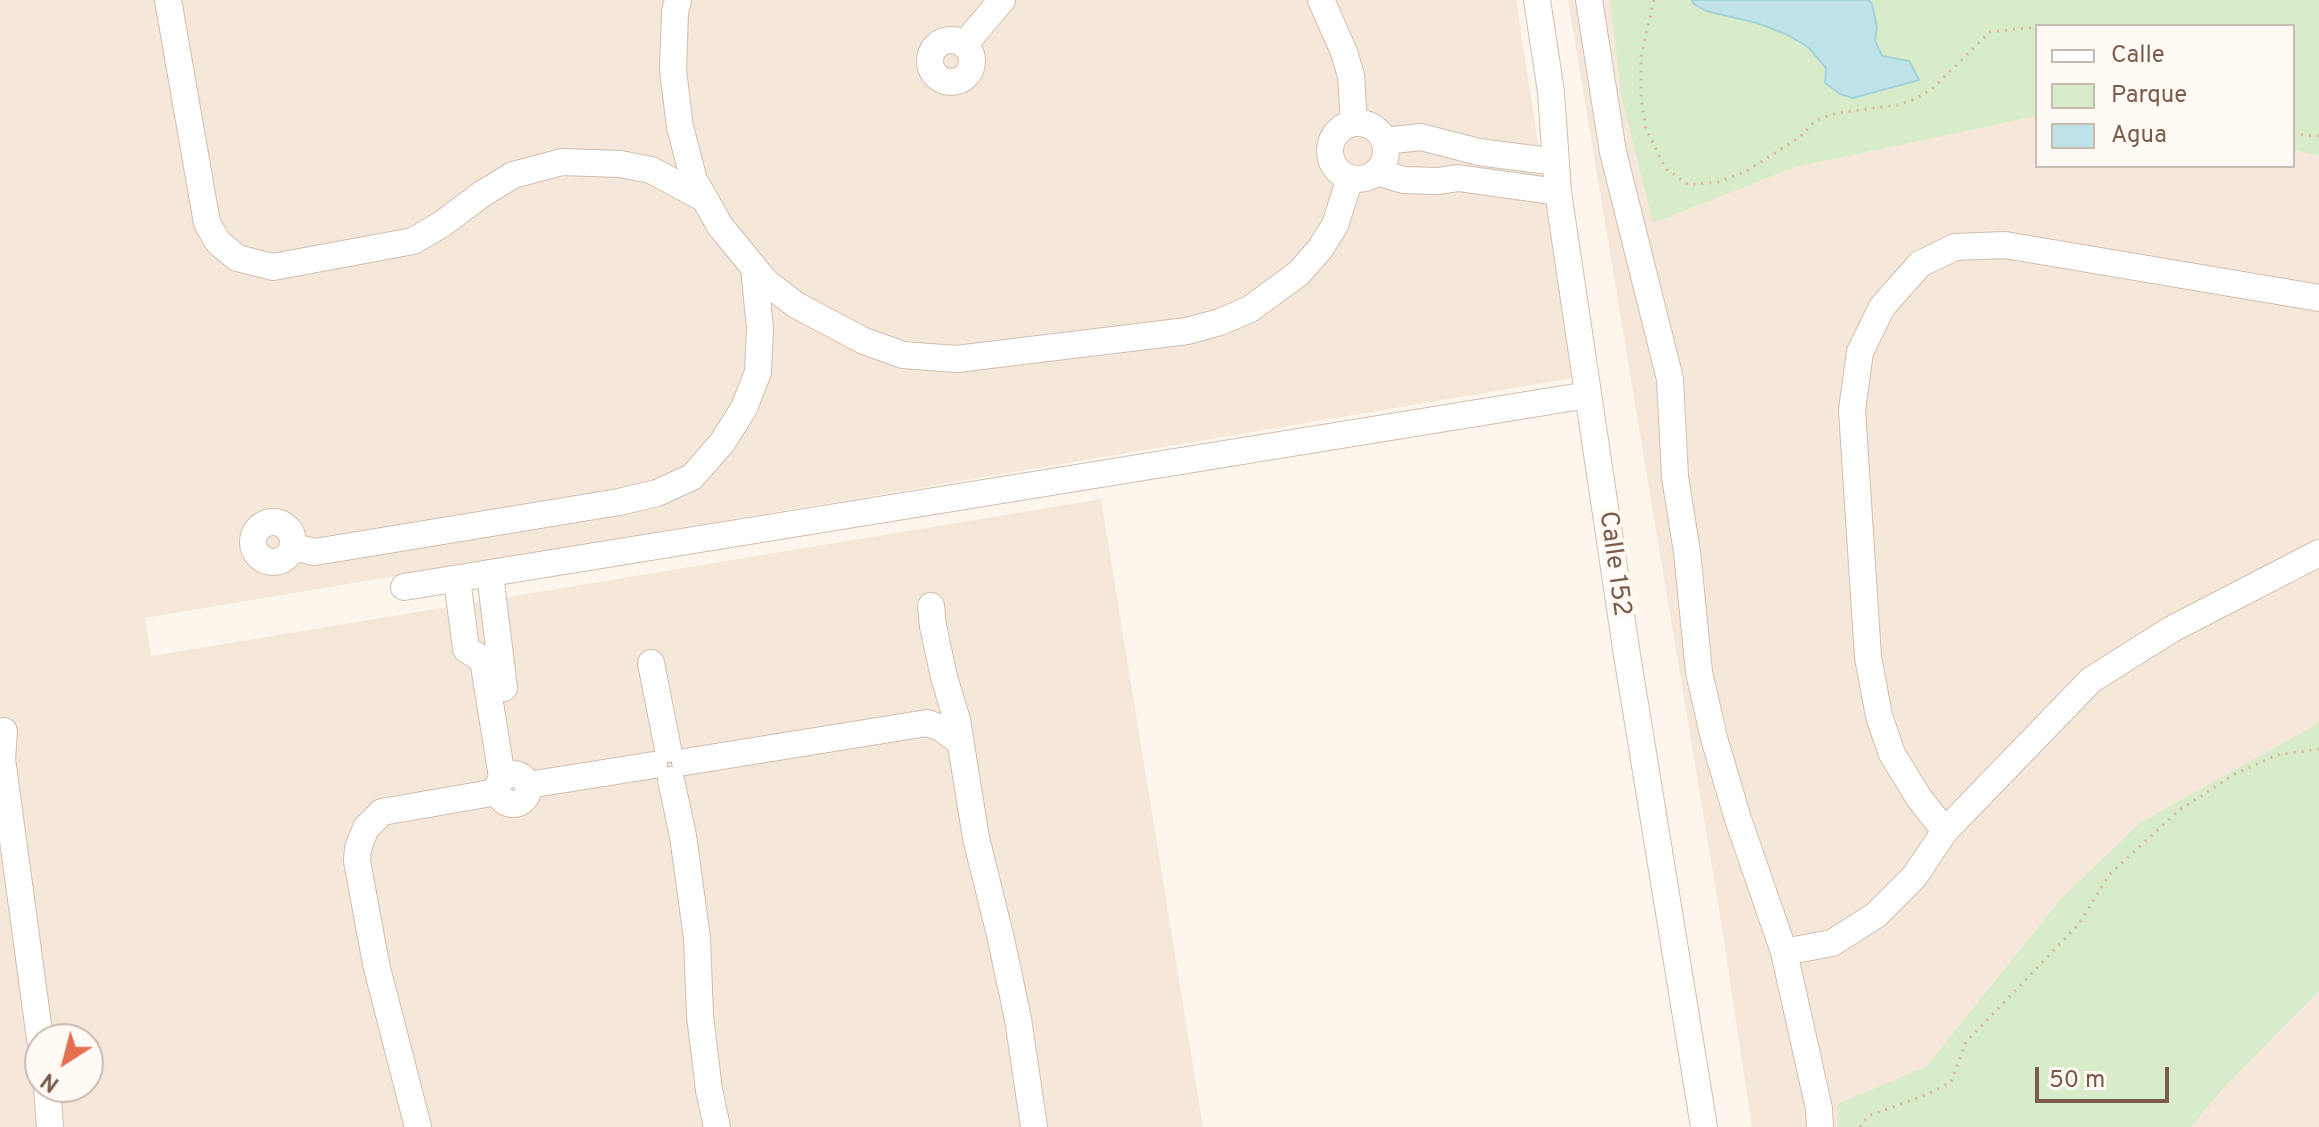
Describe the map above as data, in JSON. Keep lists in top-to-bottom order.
{
  "streets": {
    "street": ["Calle 152"]
  },
  "legend": ["Calle", "Parque", "Agua"],
  "scale_bar": "50 m",
  "north": "bottom left"
}
